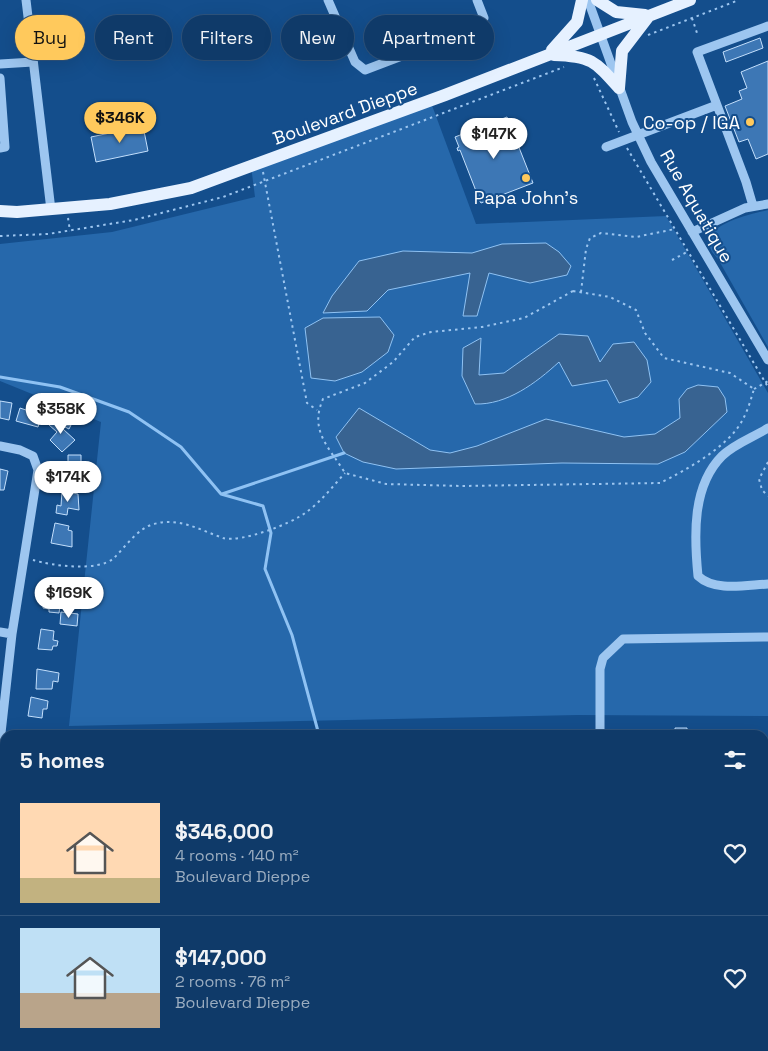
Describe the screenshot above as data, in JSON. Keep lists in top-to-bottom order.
{
  "streets": {
    "main road": ["Boulevard Dieppe"],
    "street": ["Rue Aquatique"]
  },
  "crossings": [
    ["Boulevard Dieppe", "Rue Aquatique"]
  ],
  "places": ["Co-op / IGA", "Papa John's"],
  "page": {
    "chip": [
      "Buy",
      "Rent",
      "Filters",
      "New",
      "Apartment"
    ],
    "price": [
      "$346K",
      "$147K",
      "$358K",
      "$174K",
      "$169K"
    ],
    "heading": "5 homes",
    "list": [
      {
        "name": "$346,000",
        "note": "4 rooms · 140 m² · Boulevard Dieppe"
      },
      {
        "name": "$147,000",
        "note": "2 rooms · 76 m² · Boulevard Dieppe"
      }
    ]
  }
}
